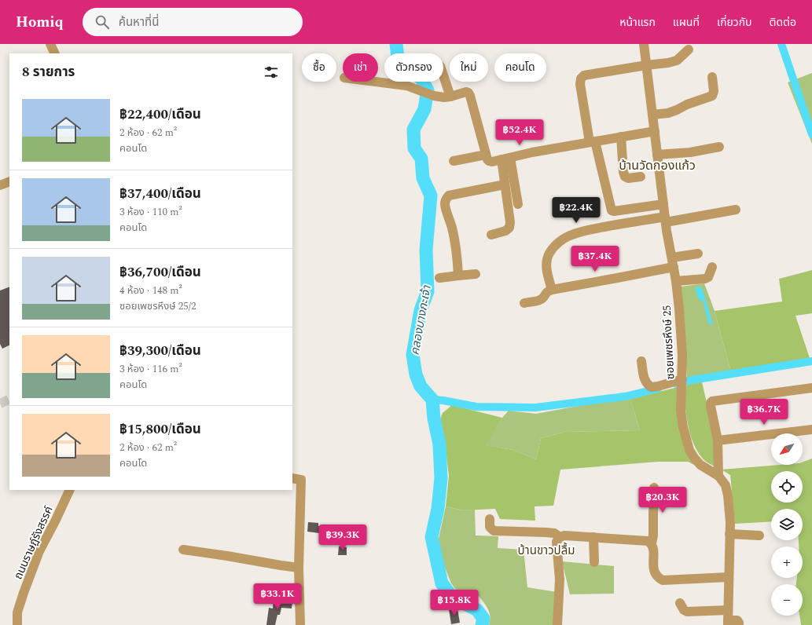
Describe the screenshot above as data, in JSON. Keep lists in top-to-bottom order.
{
  "streets": {
    "street": ["ซอยเพชรหึงษ์ 25", "ถนนราษฎ์รังสรรค์"]
  },
  "districts": ["บ้านวัดกองแก้ว", "บ้านขาวปลื้ม"],
  "water": ["คลองบางกะเจ้า"],
  "north": "bottom left",
  "page": {
    "header": "Homiq",
    "search": "ค้นหาที่นี่",
    "nav": [
      "หน้าแรก",
      "แผนที่",
      "เกี่ยวกับ",
      "ติดต่อ"
    ],
    "chip": [
      "ซื้อ",
      "เช่า",
      "ตัวกรอง",
      "ใหม่",
      "คอนโด"
    ],
    "heading": "8 รายการ",
    "list": [
      {
        "name": "฿22,400/เดือน",
        "note": "2 ห้อง · 62 m² · คอนโด"
      },
      {
        "name": "฿37,400/เดือน",
        "note": "3 ห้อง · 110 m² · คอนโด"
      },
      {
        "name": "฿36,700/เดือน",
        "note": "4 ห้อง · 148 m² · ซอยเพชรหึงษ์ 25/2"
      },
      {
        "name": "฿39,300/เดือน",
        "note": "3 ห้อง · 116 m² · คอนโด"
      },
      {
        "name": "฿15,800/เดือน",
        "note": "2 ห้อง · 62 m² · คอนโด"
      }
    ],
    "price": [
      "฿52.4K",
      "฿22.4K",
      "฿37.4K",
      "฿36.7K",
      "฿20.3K",
      "฿39.3K",
      "฿33.1K",
      "฿15.8K"
    ],
    "map_buttons": ["+", "−"]
  }
}
